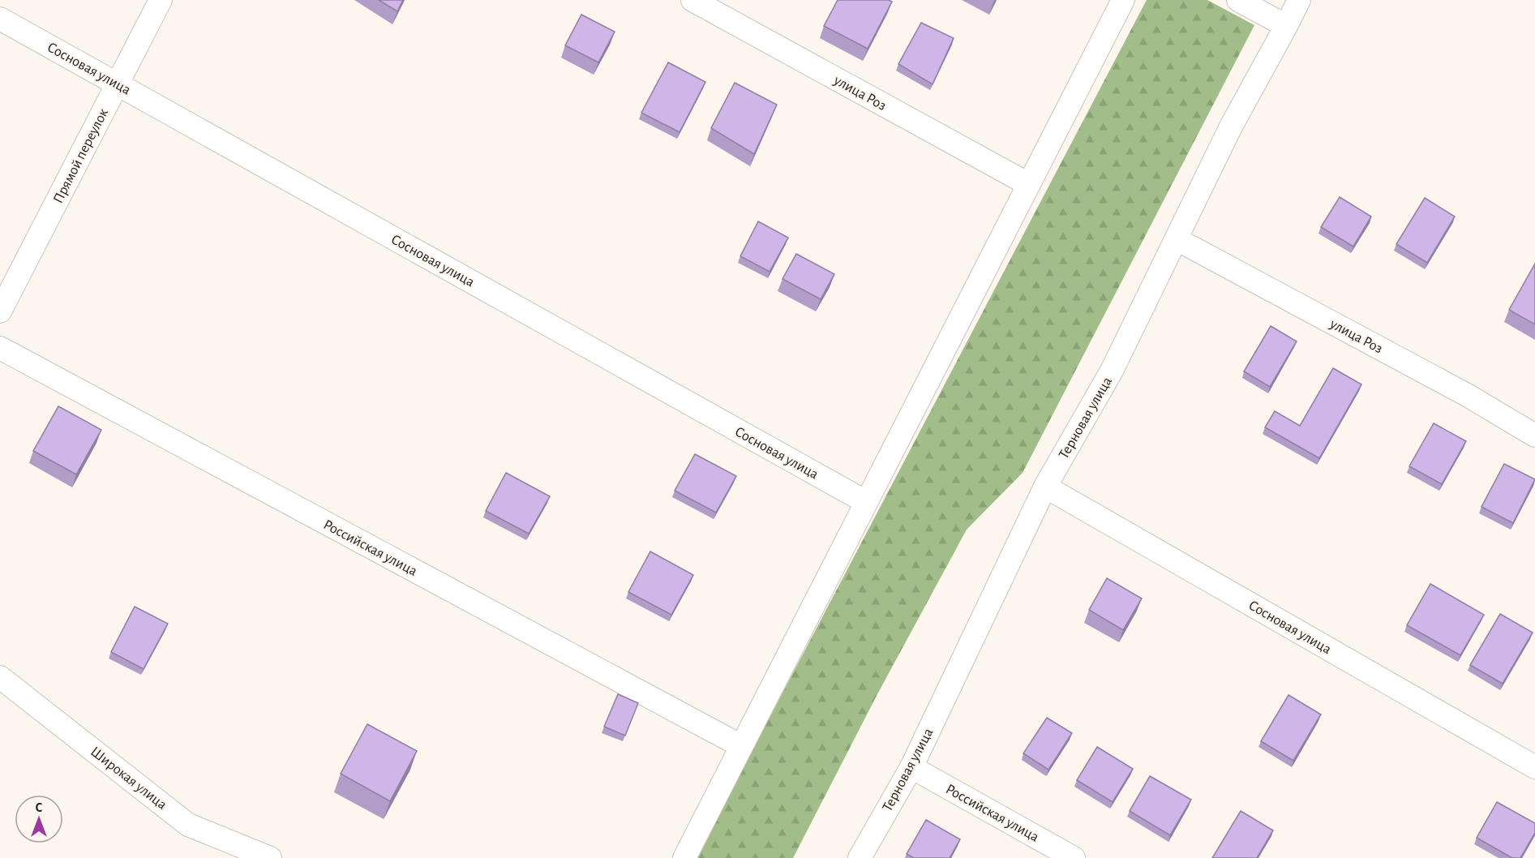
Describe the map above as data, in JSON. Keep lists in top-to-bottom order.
{
  "streets": {
    "street": [
      "Сосновая улица",
      "улица Роз",
      "Прямой переулок",
      "Терновая улица",
      "Российская улица",
      "Широкая улица"
    ]
  },
  "crossings": [
    ["Сосновая улица", "Прямой переулок"],
    ["Сосновая улица", "Терновая улица"],
    ["улица Роз", "Терновая улица"],
    ["Терновая улица", "Российская улица"]
  ],
  "north": "top"
}
